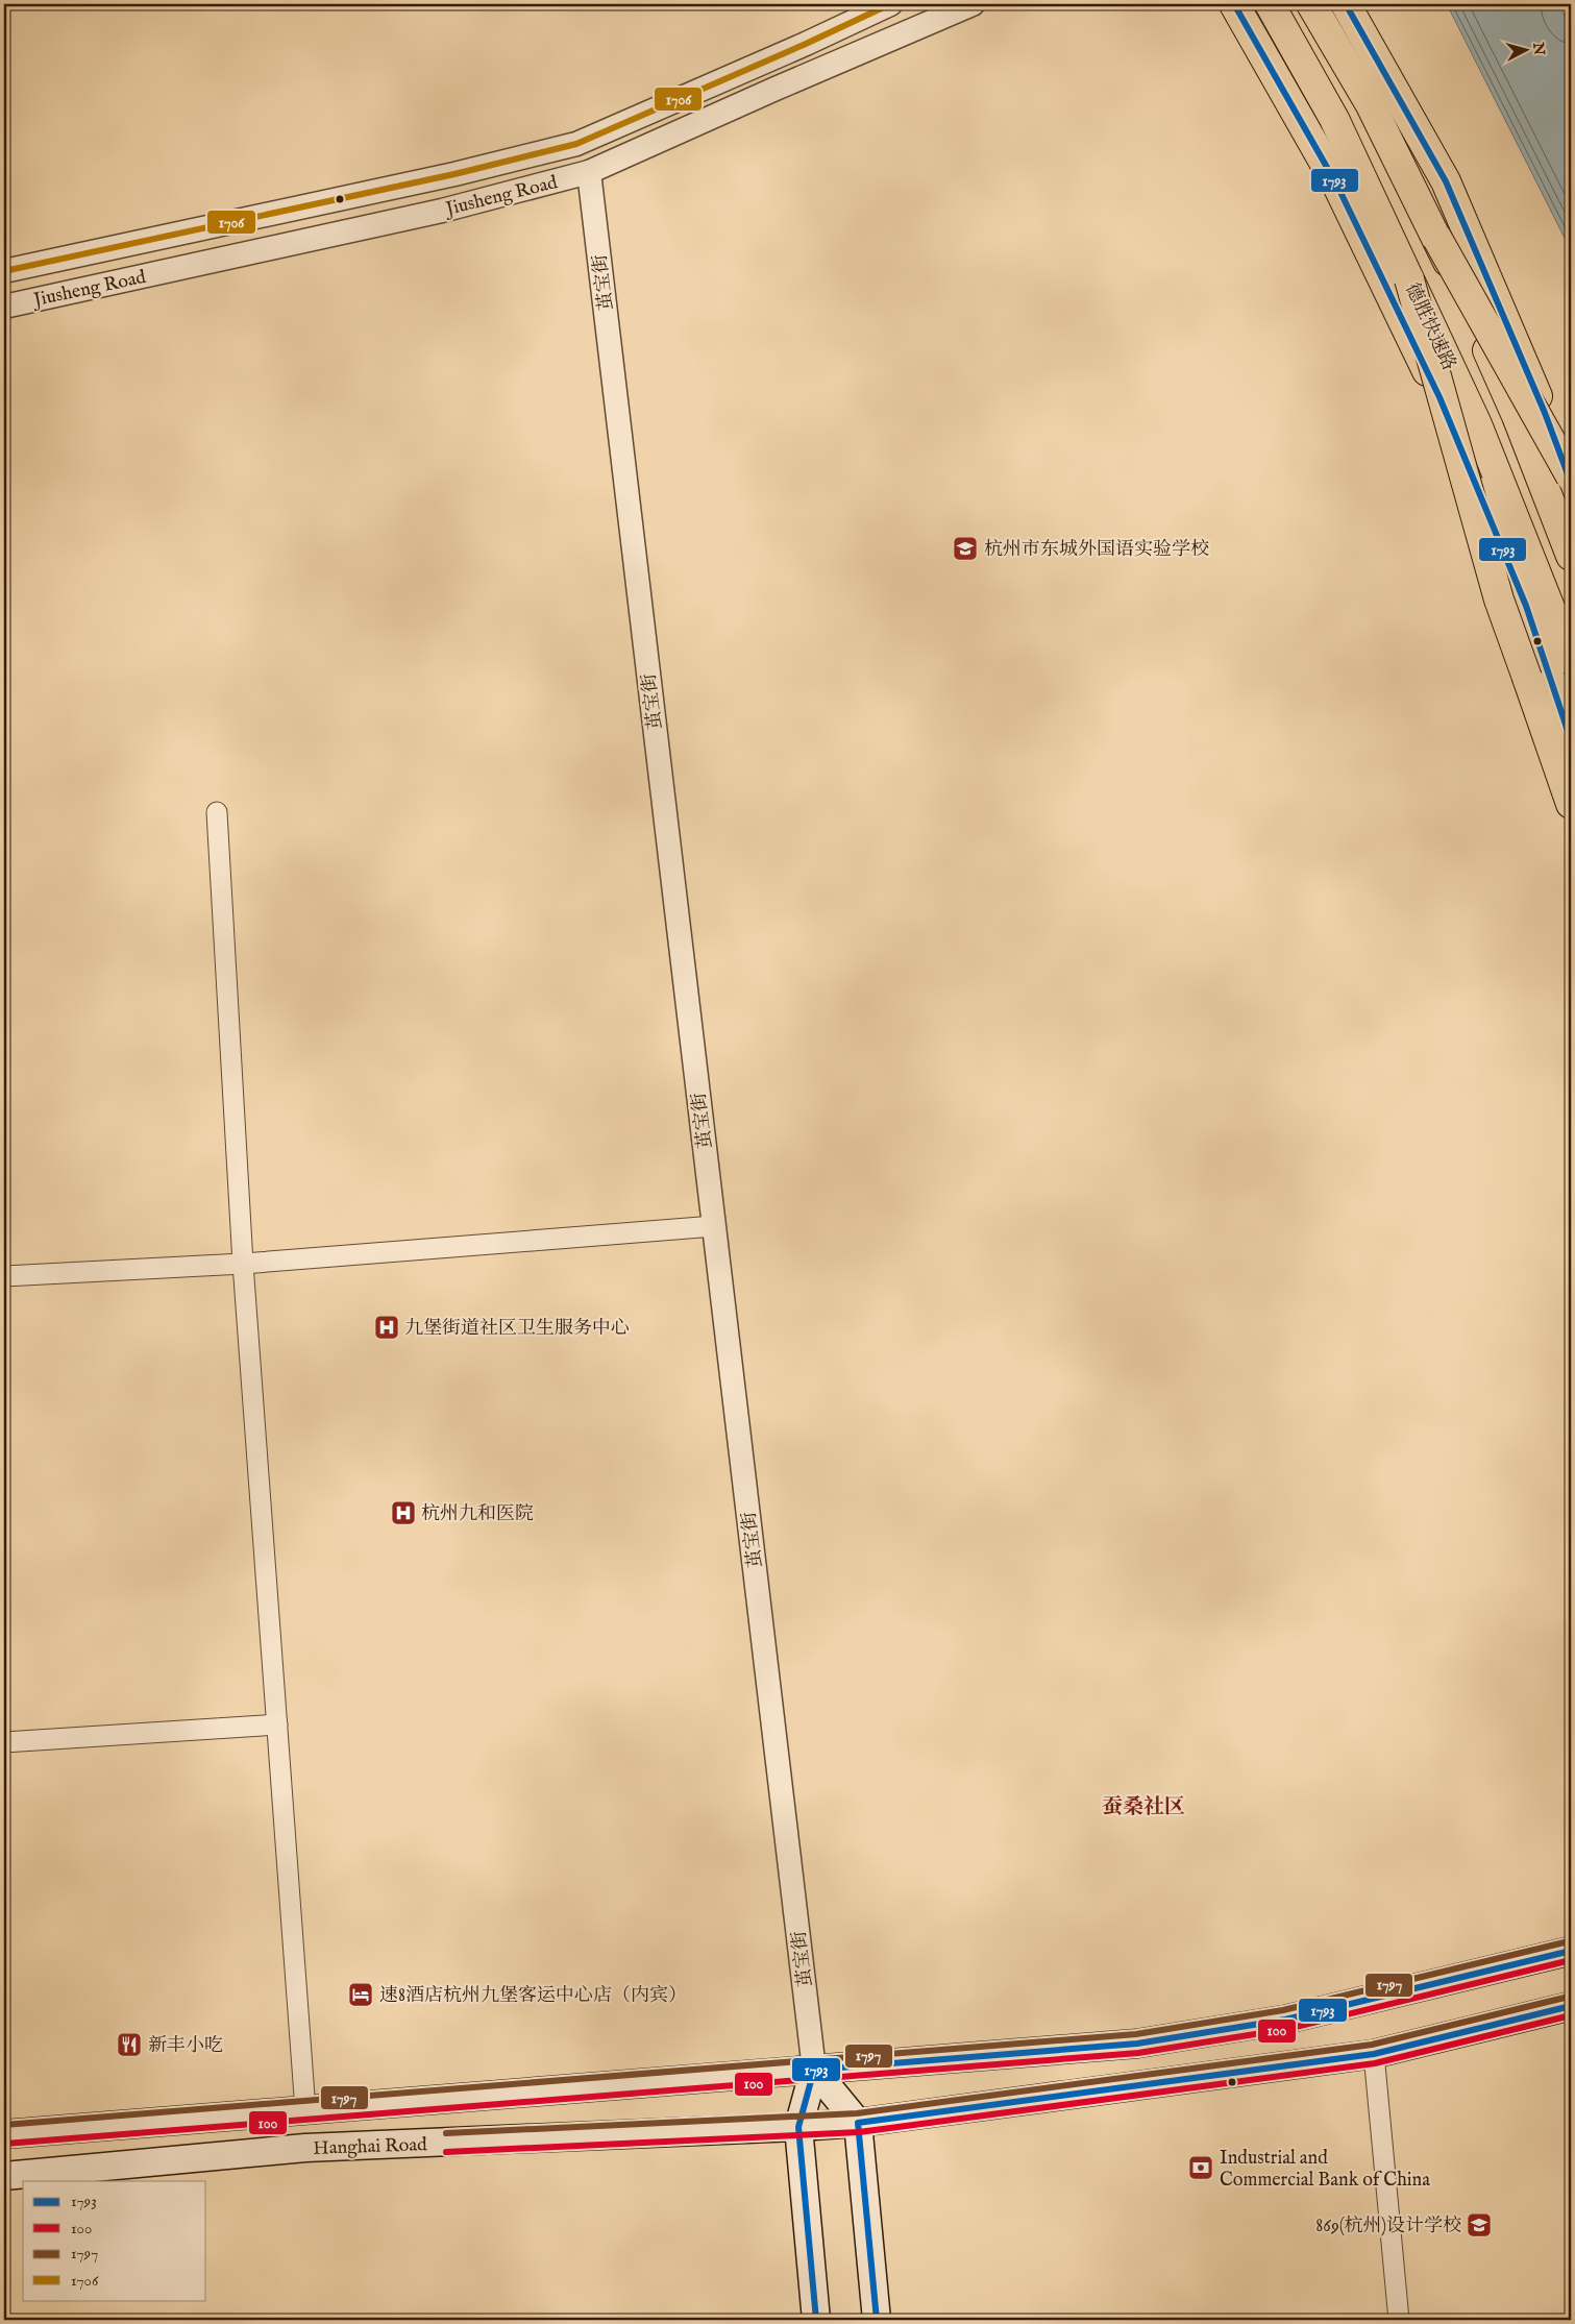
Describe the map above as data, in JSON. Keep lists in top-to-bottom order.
{
  "streets": {
    "main road": ["德胜快速路", "Hanghai Road"],
    "street": ["Jiusheng Road", "茧宝街"]
  },
  "crossings": [
    ["Jiusheng Road", "茧宝街"],
    ["茧宝街", "Hanghai Road"]
  ],
  "districts": ["蚕桑社区"],
  "places": {
    "school or university": ["杭州市东城外国语实验学校", "869(杭州)设计学校"],
    "hospital": ["九堡街道社区卫生服务中心", "杭州九和医院"],
    "hotel": ["速8酒店杭州九堡客运中心店（内宾）"],
    "restaurant": ["新丰小吃"],
    "bank": ["Industrial and Commercial Bank of China"]
  },
  "lines": [
    "transit line 1793",
    "transit line 1706",
    "transit line 1797",
    "transit line 100"
  ],
  "legend": [
    "1793",
    "100",
    "1797",
    "1706"
  ],
  "north": "right"
}
